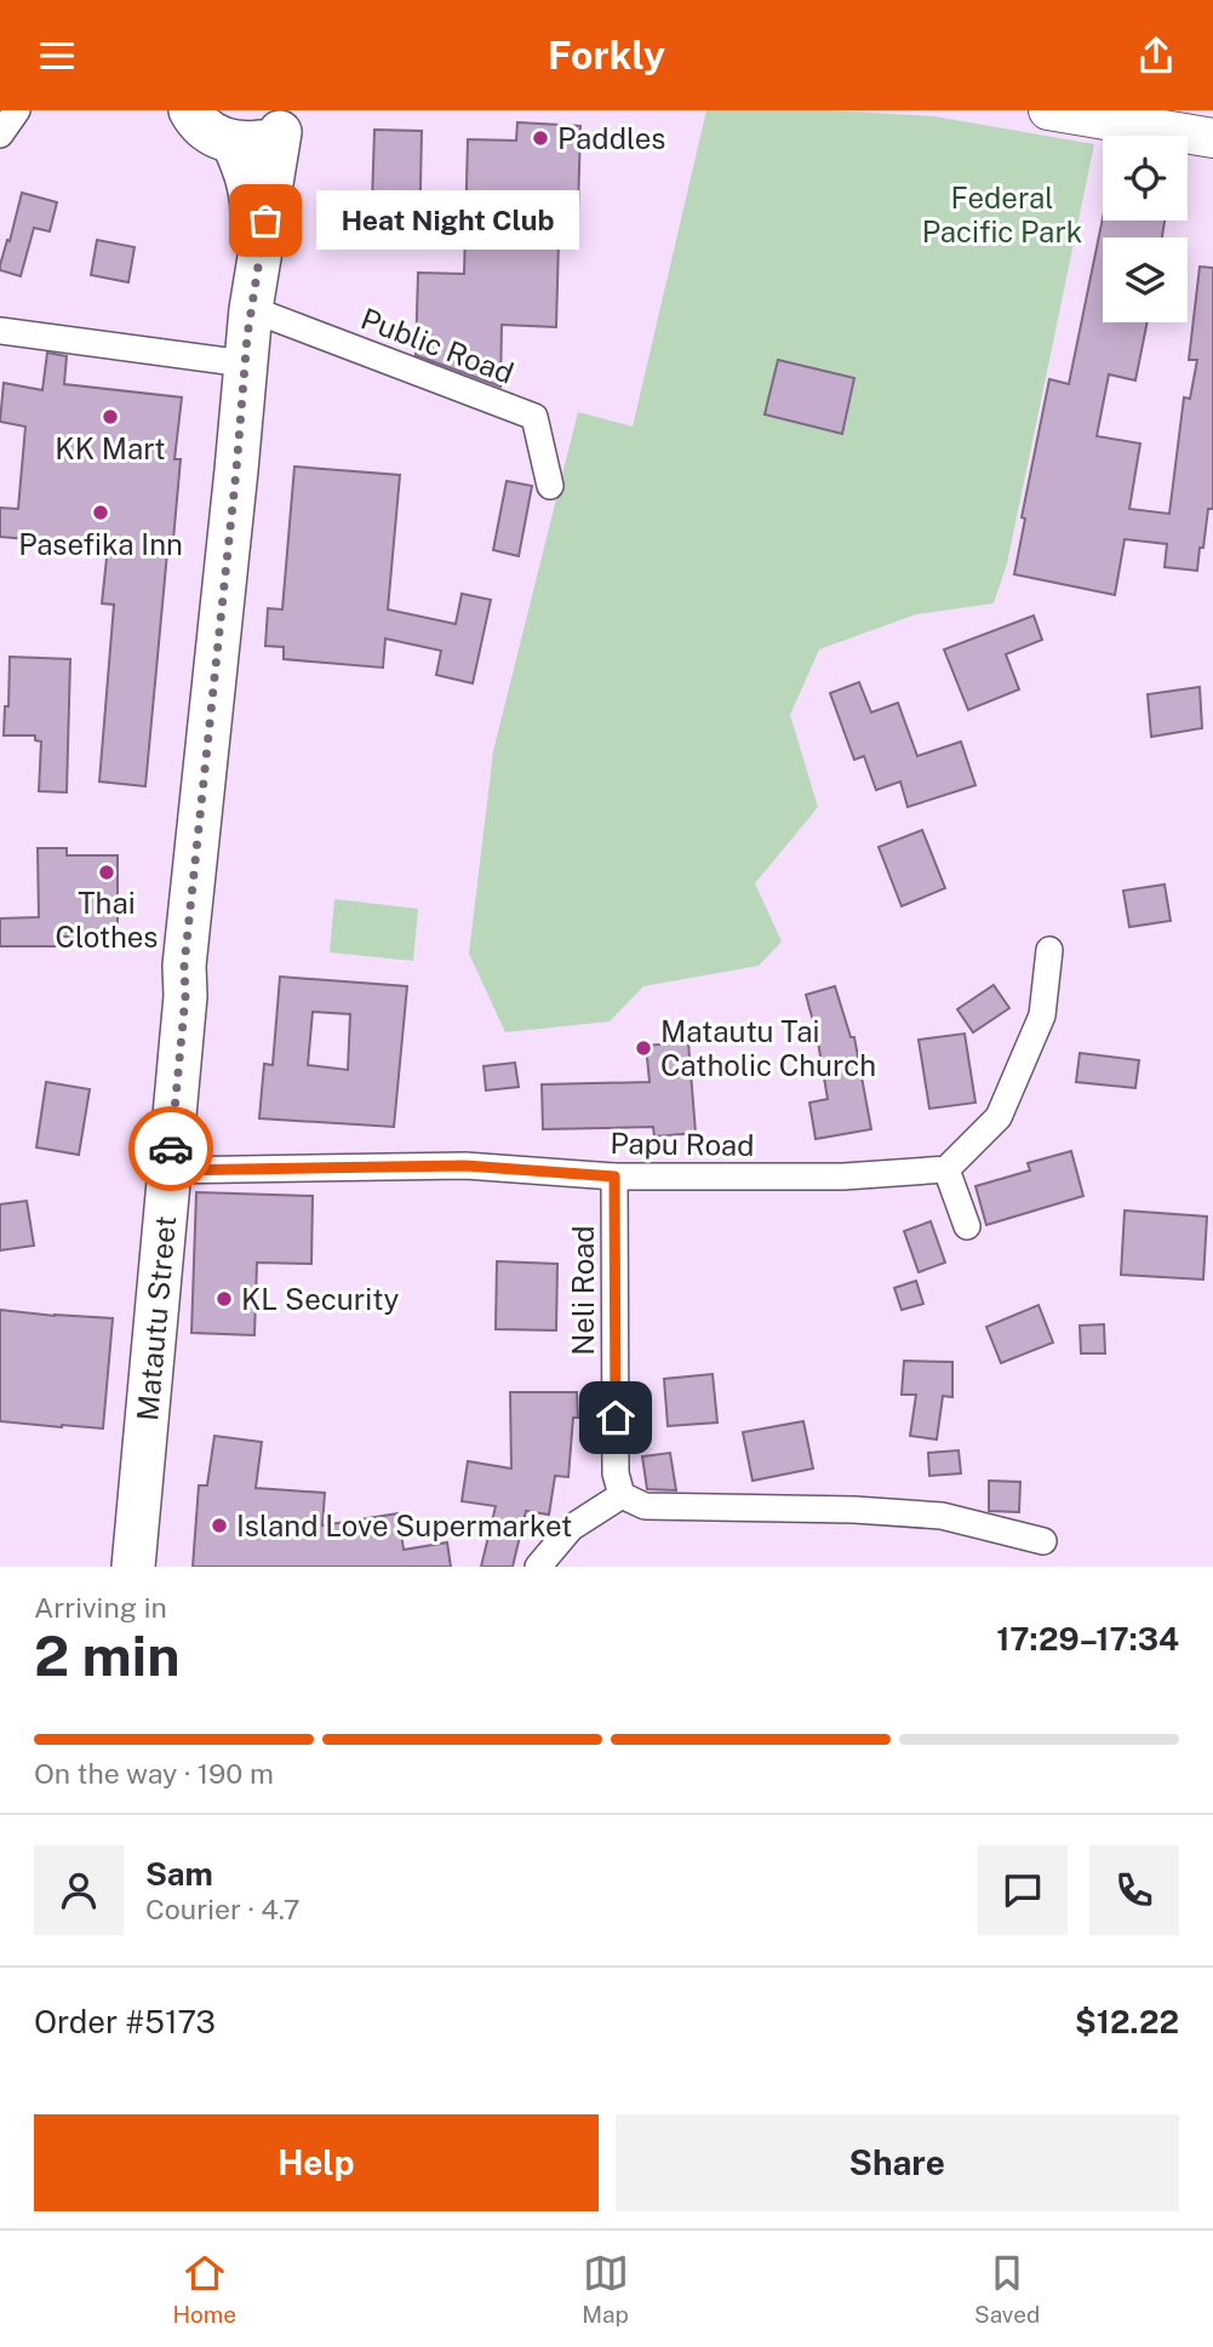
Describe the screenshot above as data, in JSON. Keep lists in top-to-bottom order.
{
  "streets": {
    "main road": ["Matautu Street"],
    "street": ["Public Road", "Papu Road", "Neli Road"]
  },
  "crossings": [
    ["Public Road", "Matautu Street"],
    ["Papu Road", "Neli Road"],
    ["Papu Road", "Matautu Street"]
  ],
  "parks": ["Federal Pacific Park"],
  "places": [
    "Paddles",
    "Heat Night Club",
    "KK Mart",
    "Pasefika Inn",
    "Thai Clothes",
    "Matautu Tai Catholic Church",
    "KL Security",
    "Island Love Supermarket"
  ],
  "page": {
    "header": "Forkly",
    "bubble": "Heat Night Club",
    "heading": ["2 min", "Arriving in", "17:29–17:34"],
    "panel": [
      "Sam",
      "Courier · 4.7",
      "Order #5173",
      "$12.22"
    ],
    "bar": "On the way · 190 m",
    "buttons": ["Help", "Share"],
    "tabs": ["Home", "Map", "Saved"]
  }
}
